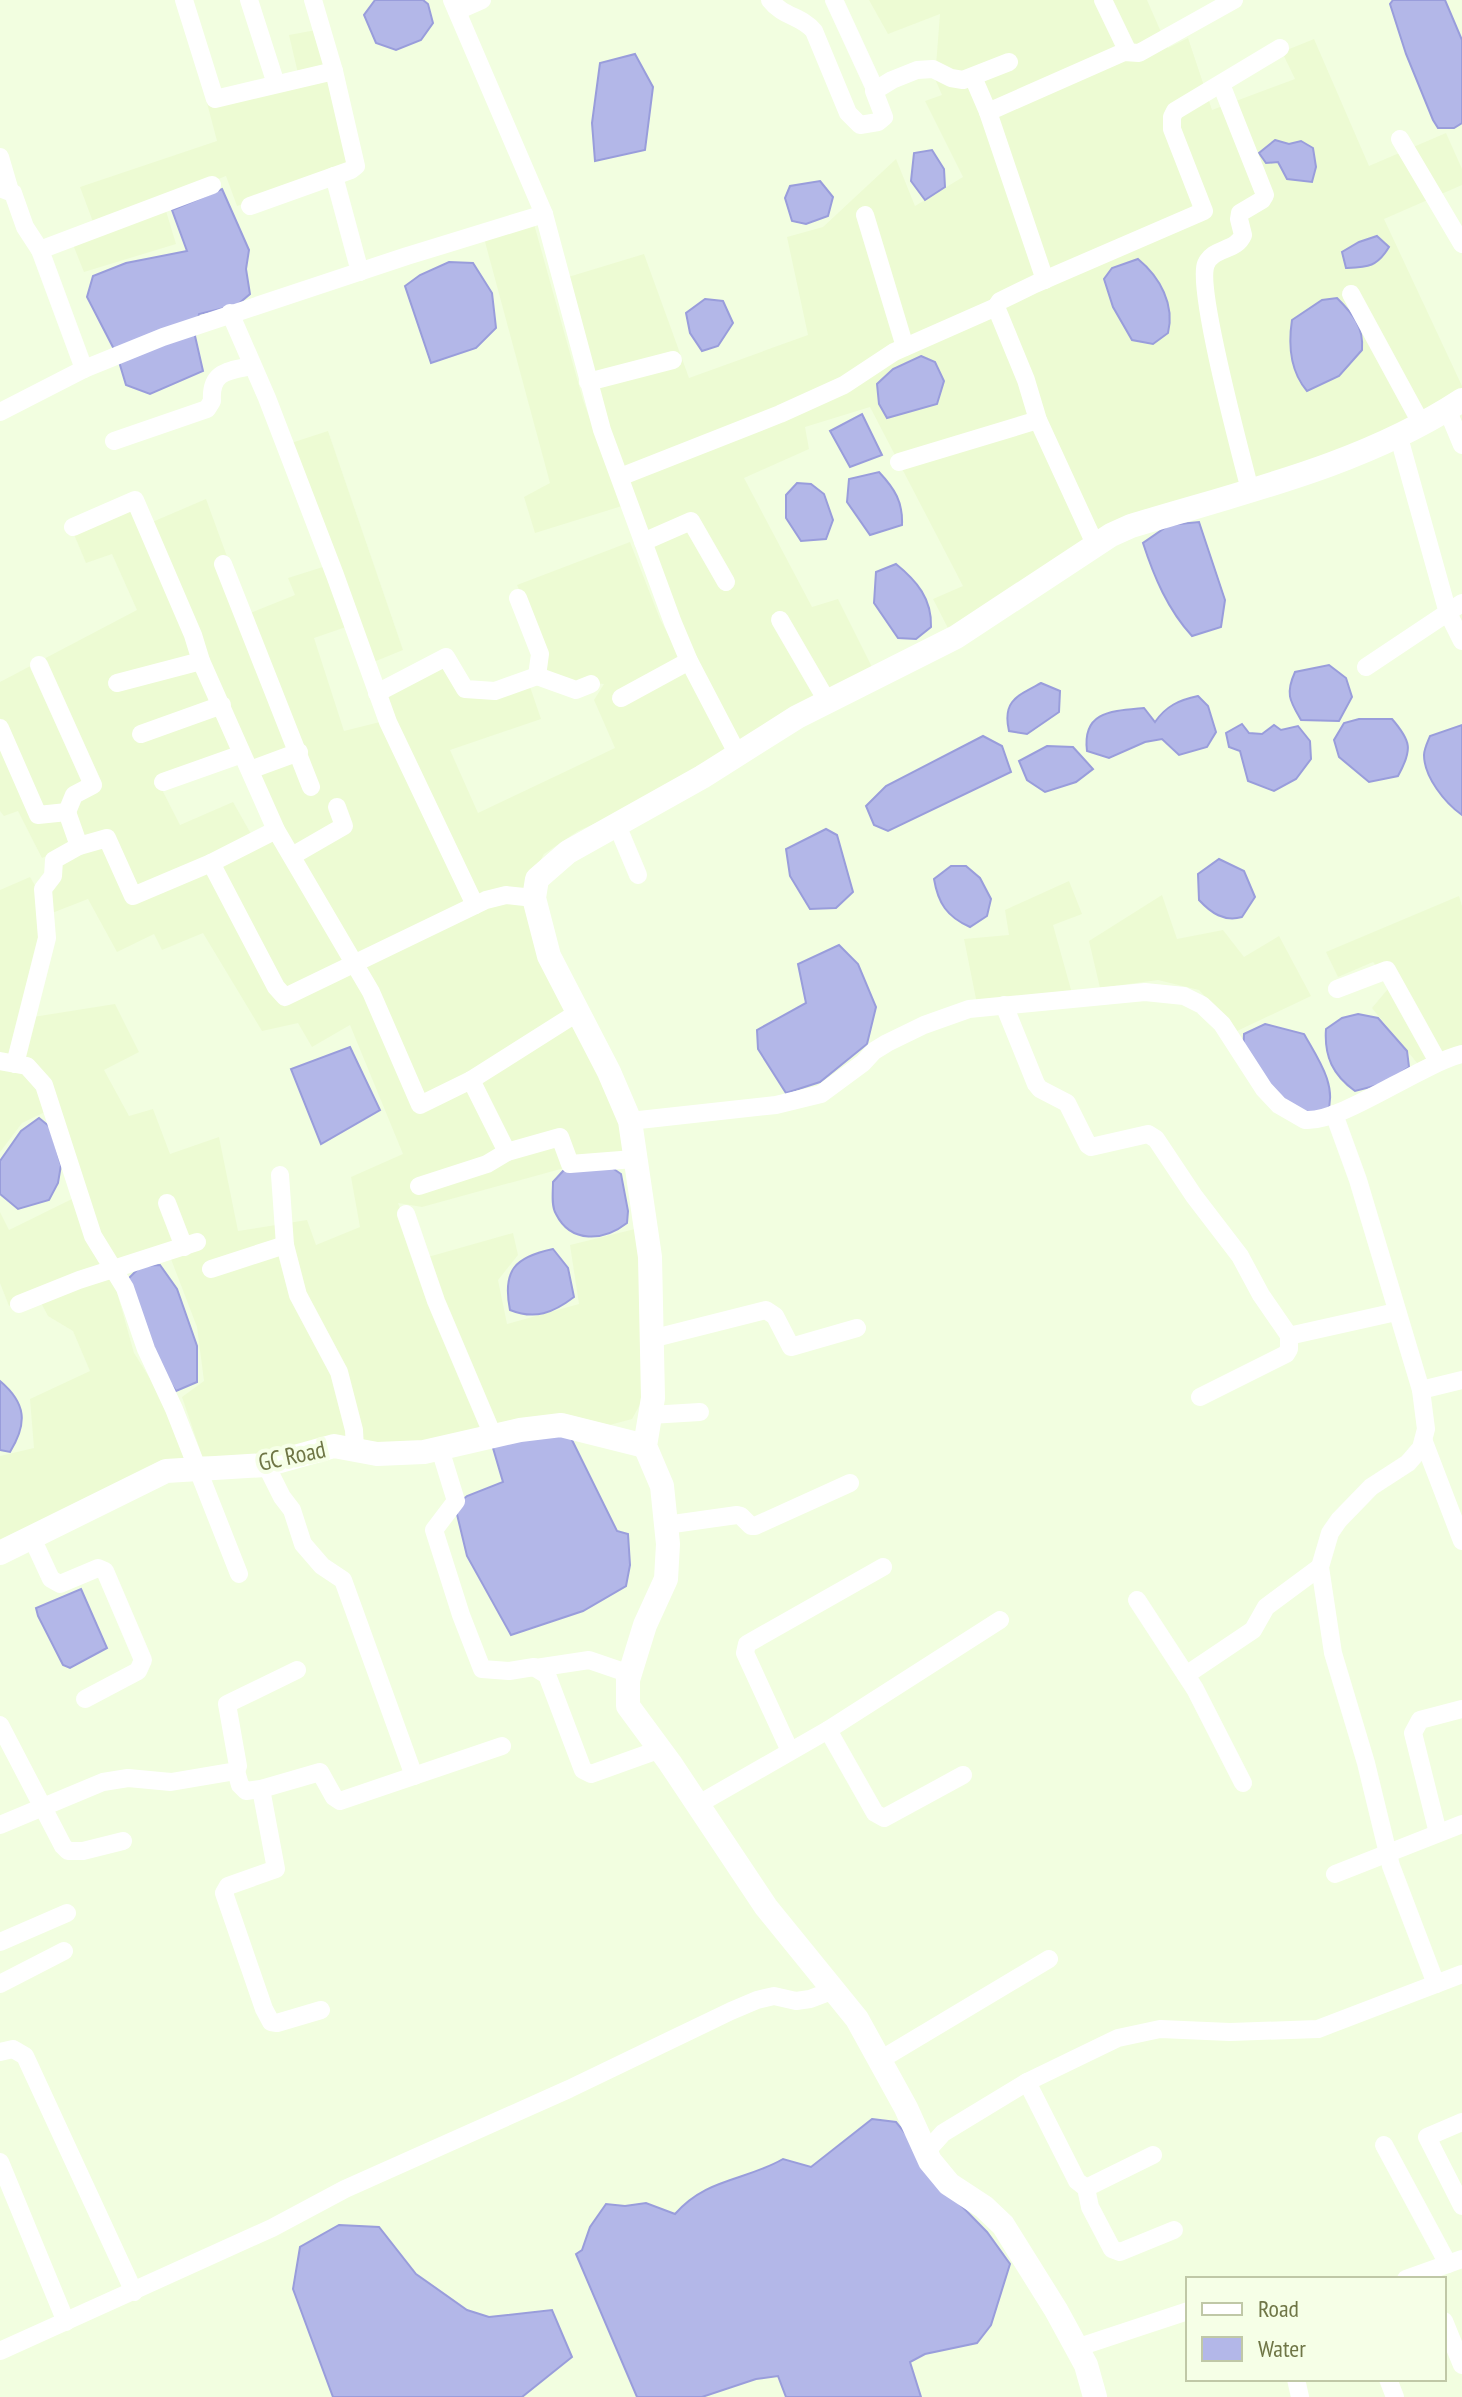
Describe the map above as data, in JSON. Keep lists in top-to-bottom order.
{
  "streets": {
    "street": ["GC Road"]
  },
  "legend": ["Road", "Water"]
}
